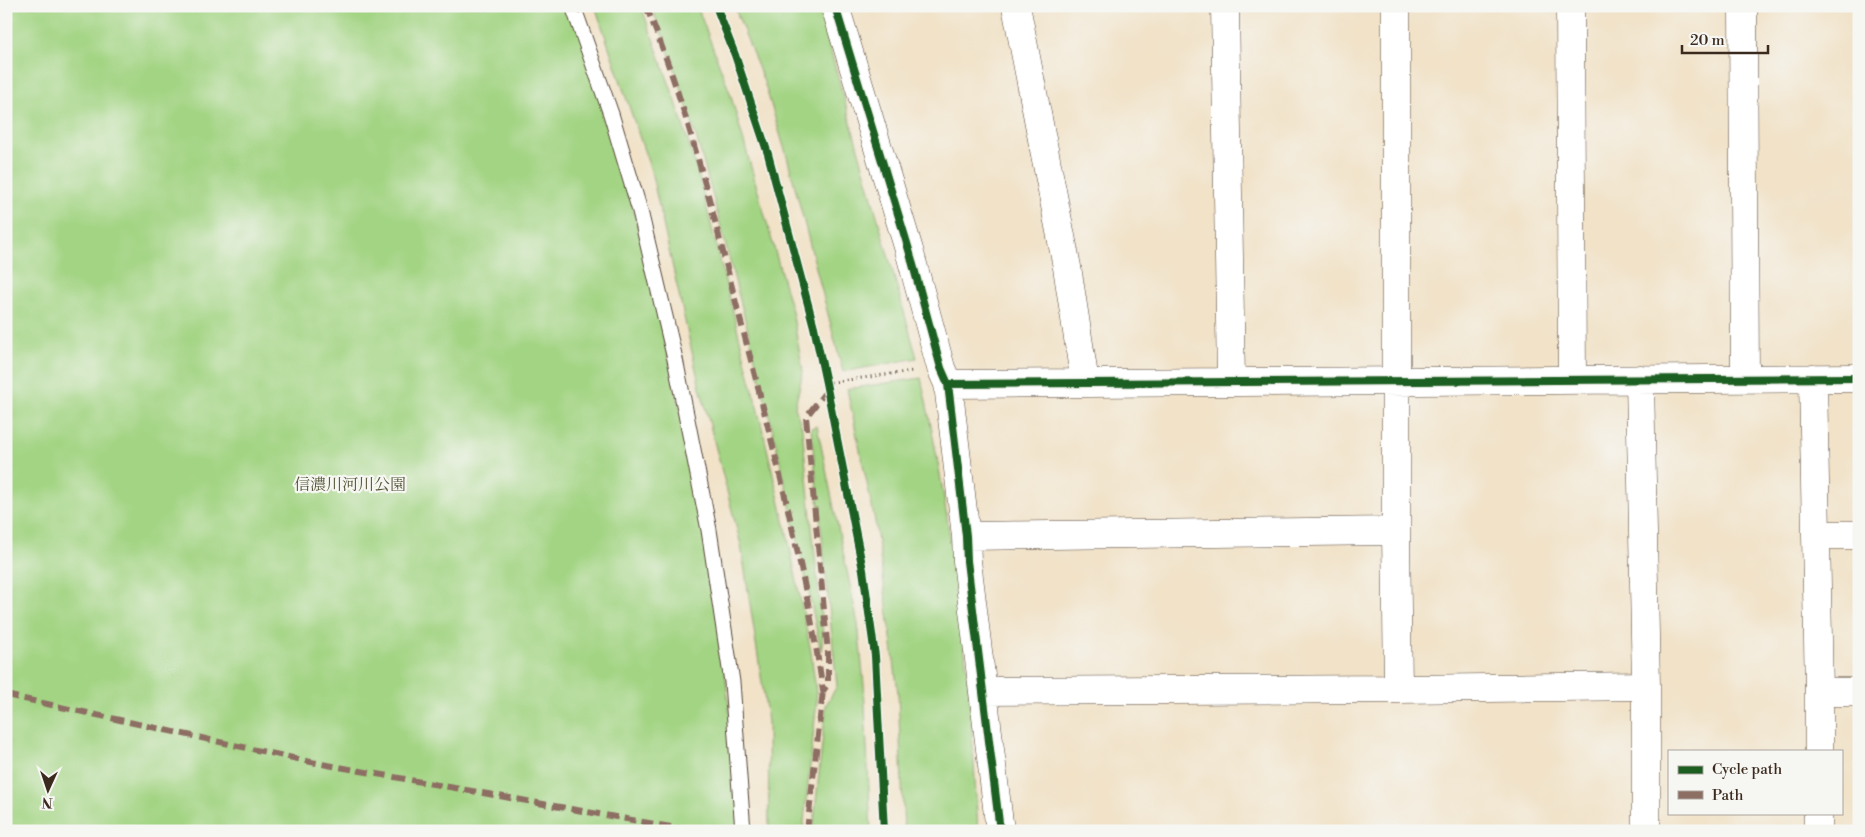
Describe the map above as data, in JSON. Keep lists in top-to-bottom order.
{
  "parks": ["信濃川河川公園"],
  "legend": ["Cycle path", "Path"],
  "scale_bar": "20 m",
  "north": "bottom"
}
